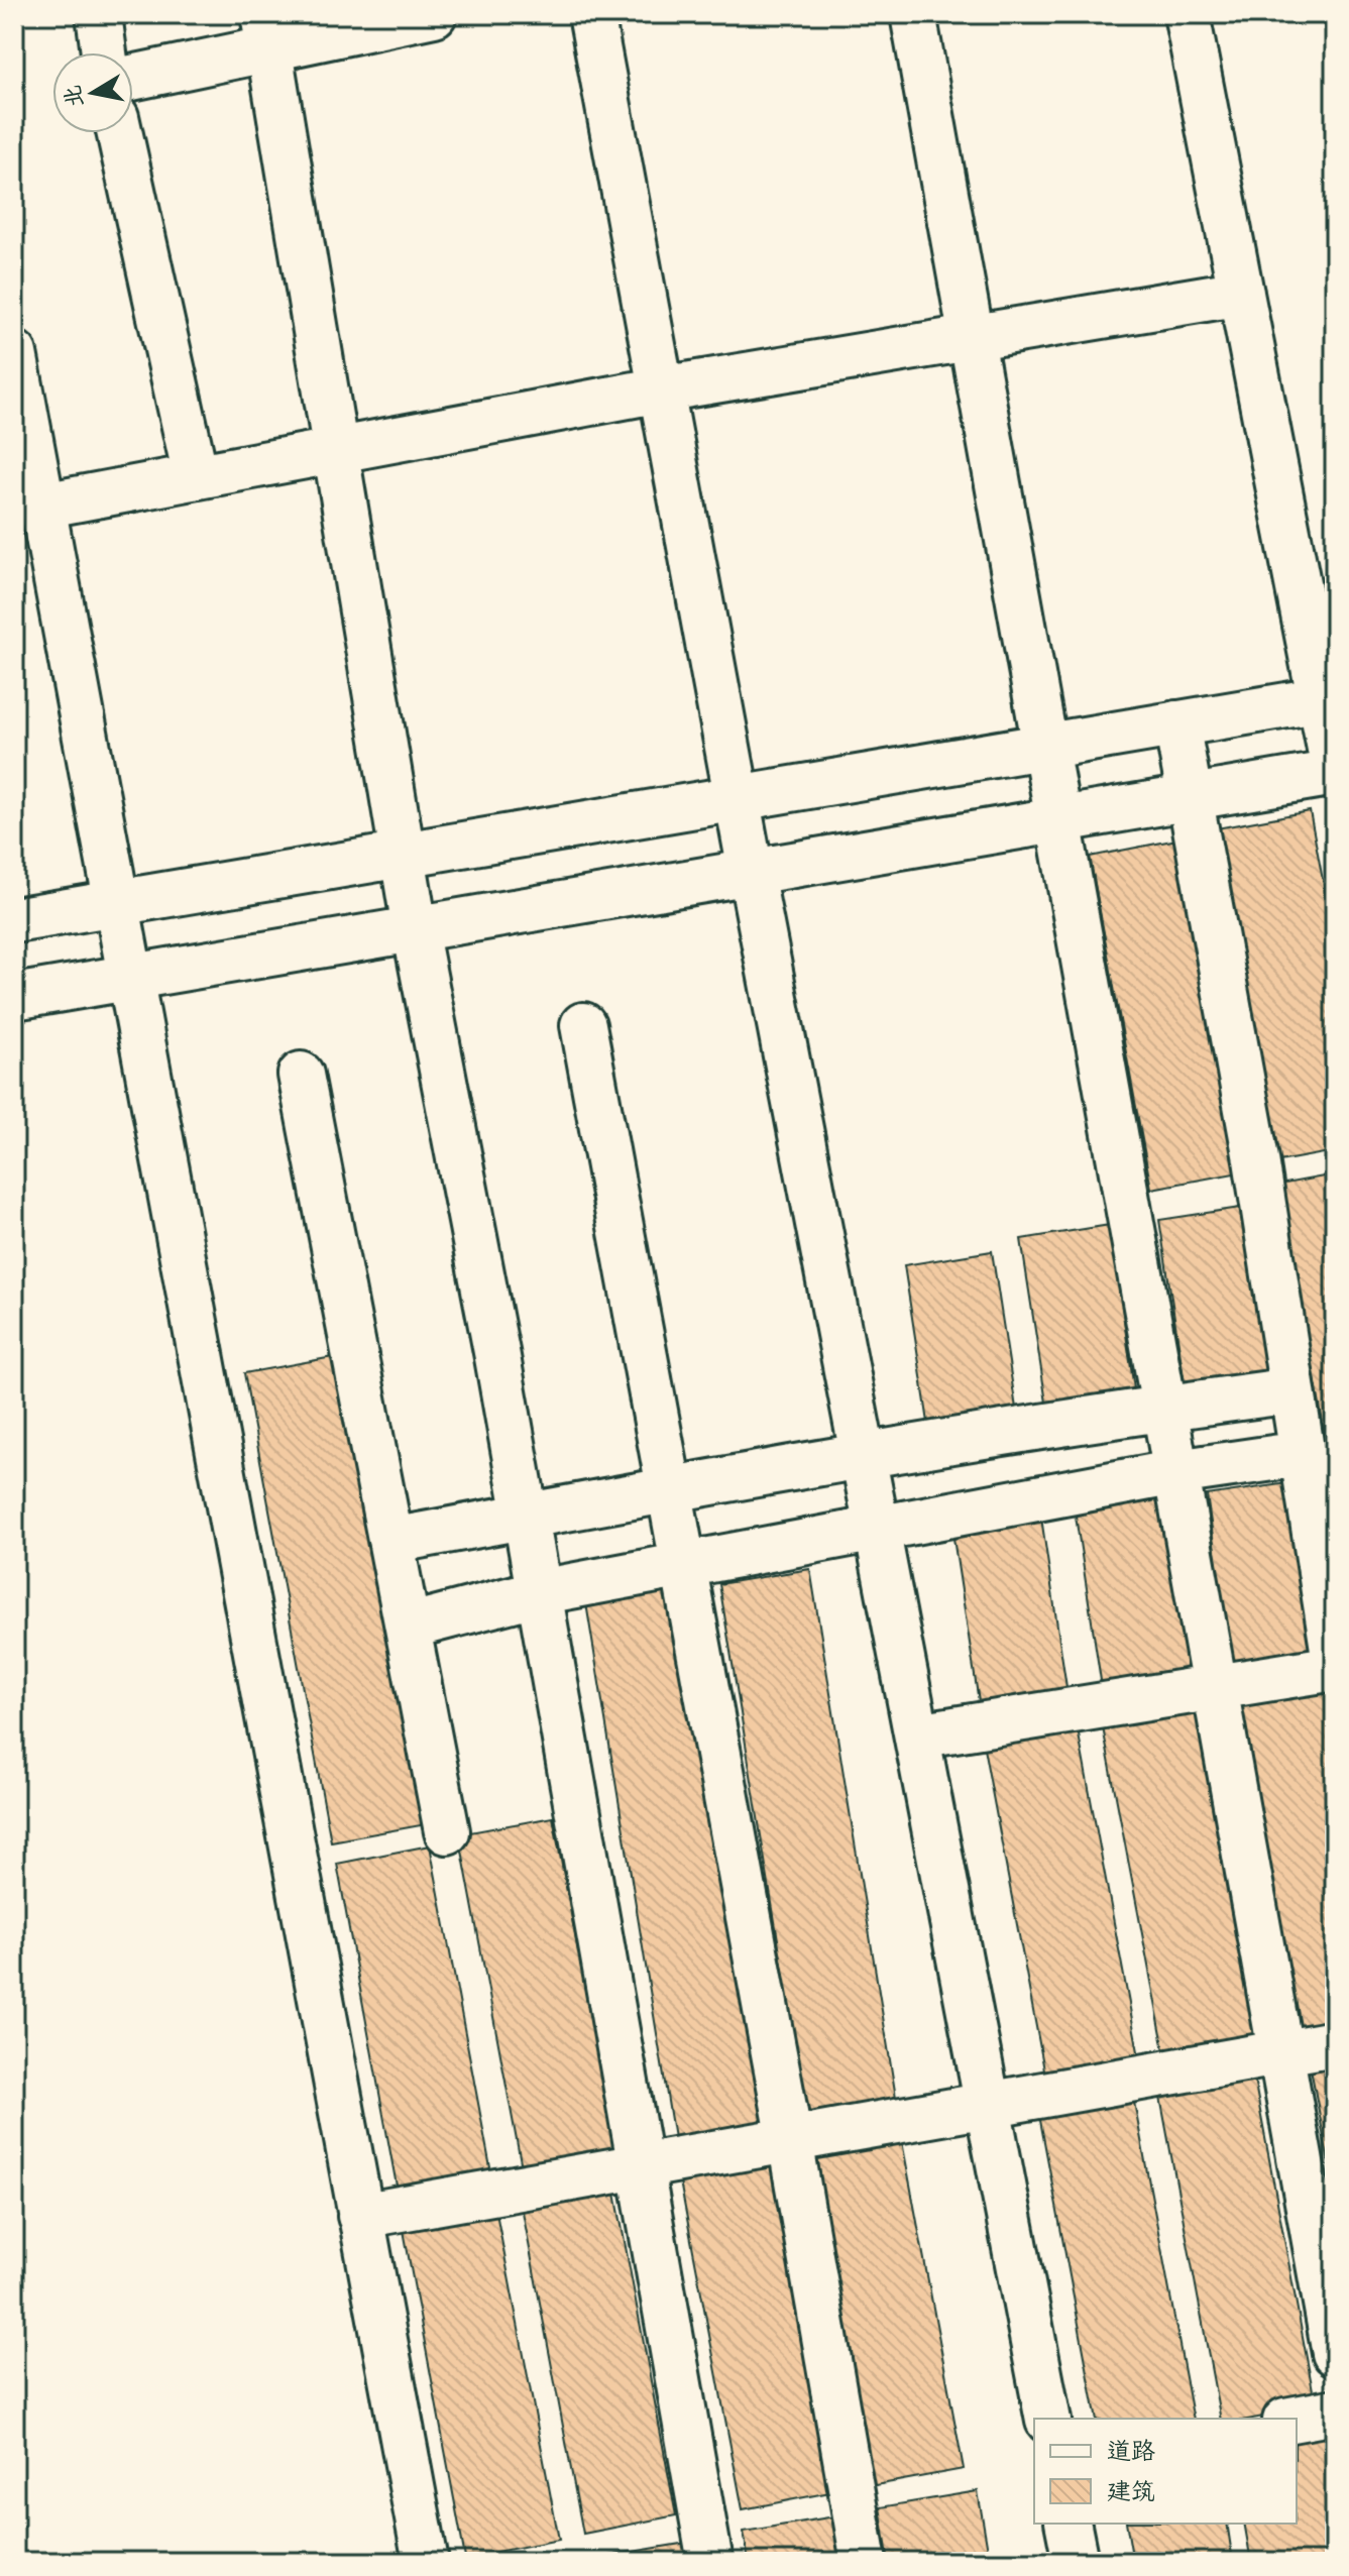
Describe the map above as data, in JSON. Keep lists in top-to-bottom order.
{
  "legend": ["道路", "建筑"],
  "north": "left"
}
